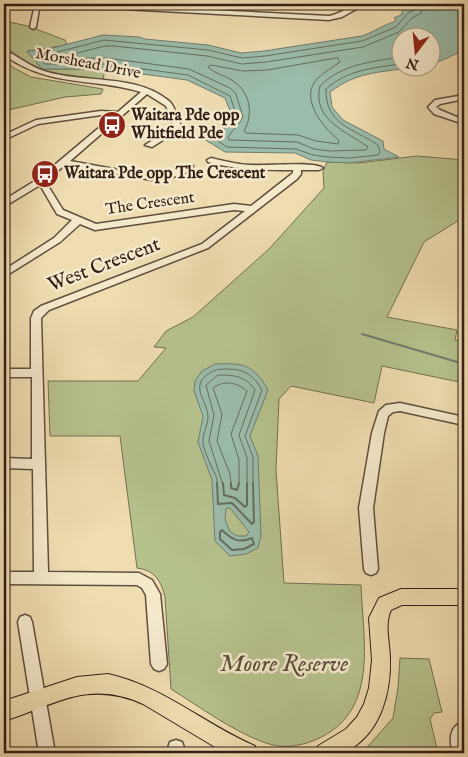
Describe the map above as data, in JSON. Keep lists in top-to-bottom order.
{
  "streets": {
    "street": ["Morshead Drive", "The Crescent", "West Crescent"]
  },
  "crossings": [
    ["The Crescent", "West Crescent"]
  ],
  "parks": ["Moore Reserve"],
  "places": {
    "bus stop": ["Waitara Pde opp Whitfield Pde", "Waitara Pde opp The Crescent"]
  },
  "north": "bottom"
}
